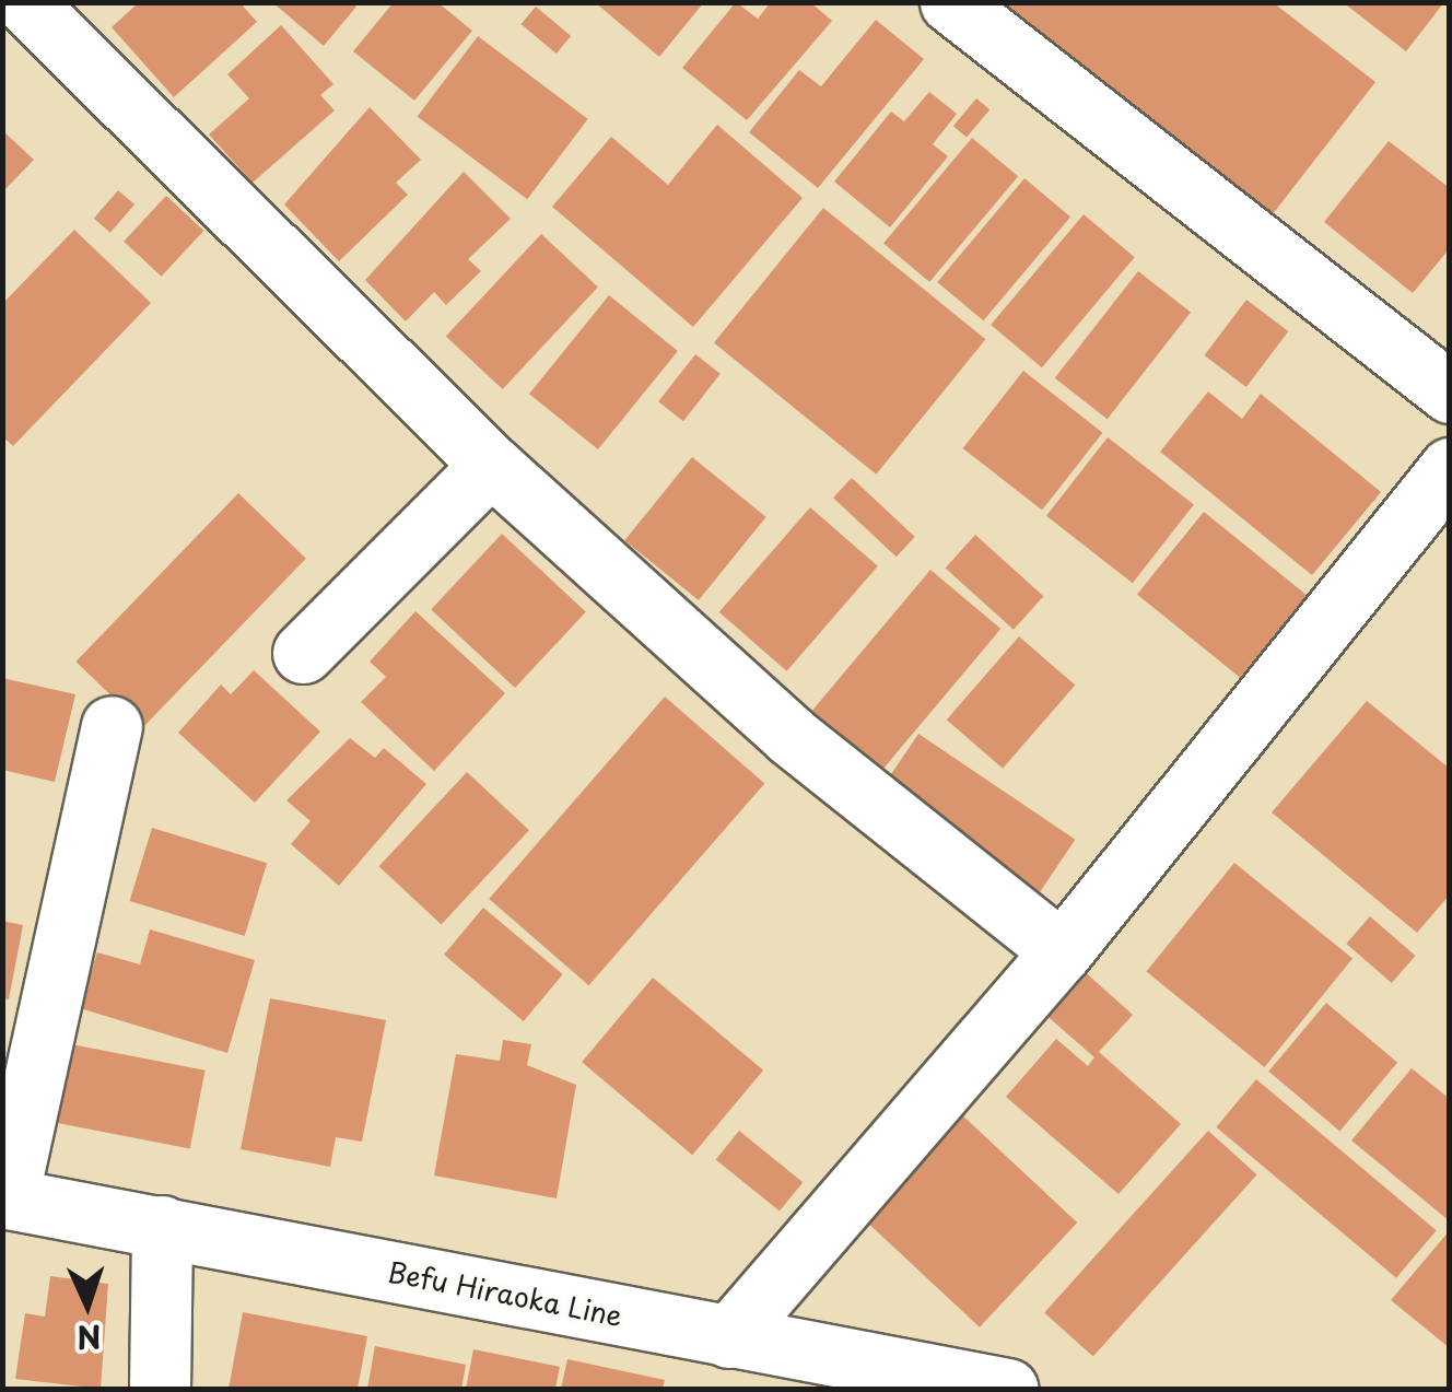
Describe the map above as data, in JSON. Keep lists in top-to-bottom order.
{
  "streets": {
    "street": ["Befu Hiraoka Line"]
  },
  "north": "bottom"
}
